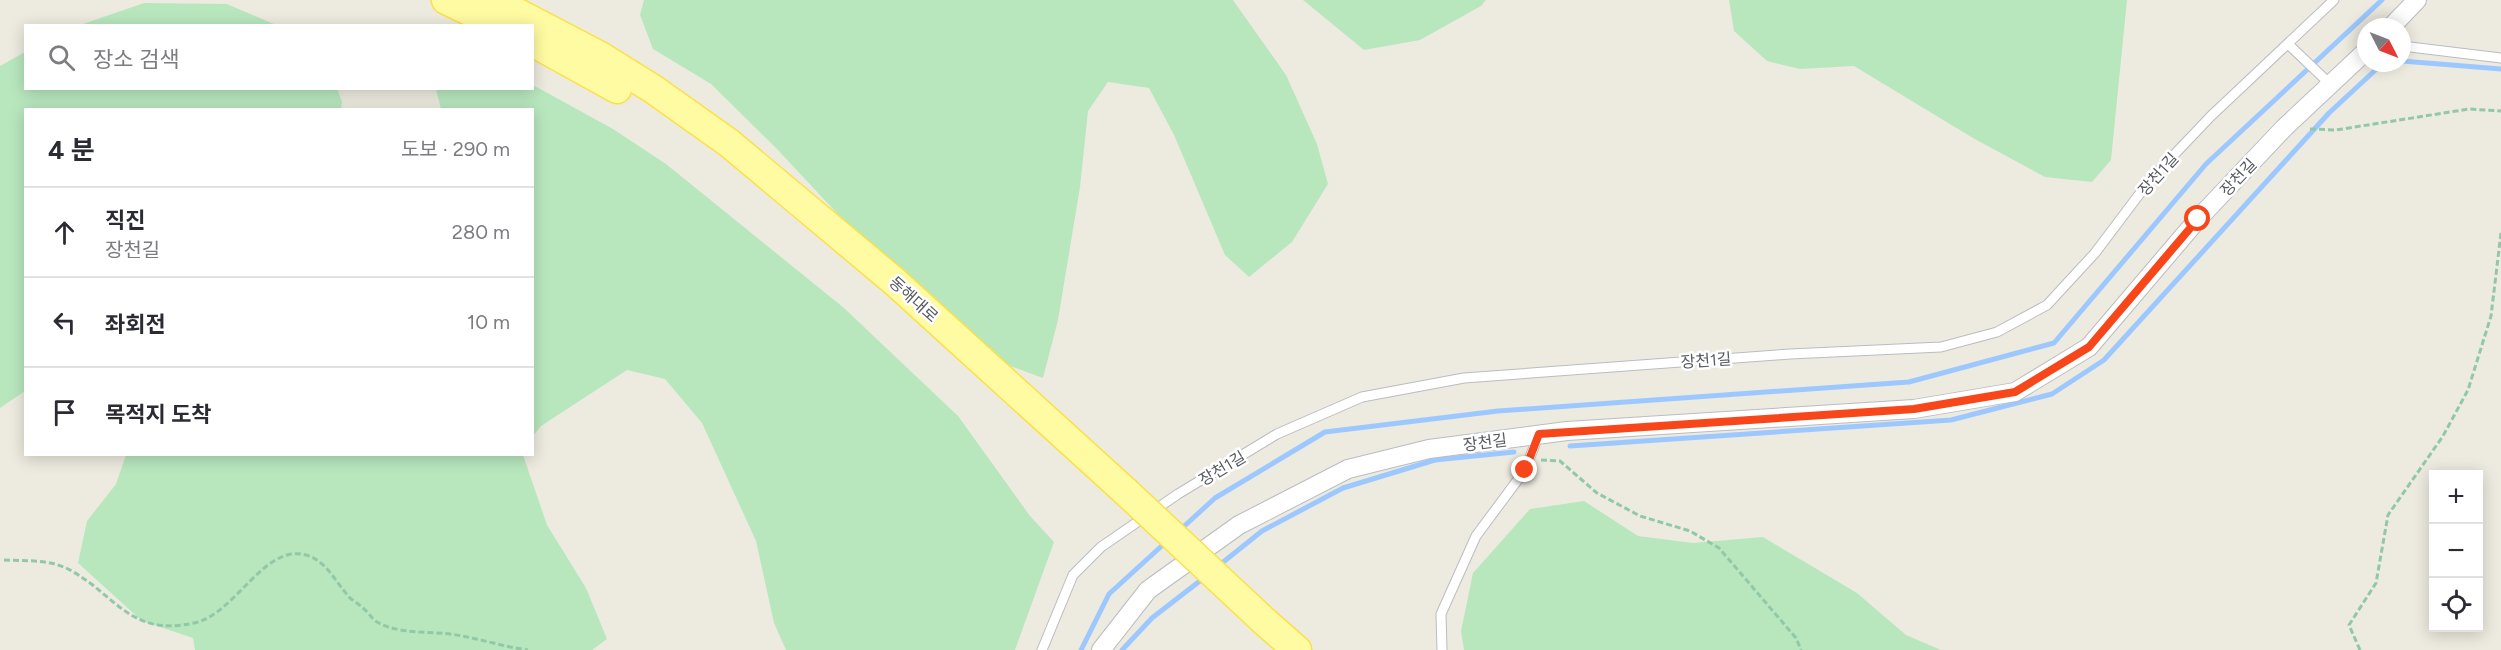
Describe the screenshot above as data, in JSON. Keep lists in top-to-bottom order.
{
  "streets": {
    "main road": ["동해대로"],
    "street": ["장천길"],
    "lane": ["장천1길"]
  },
  "north": "bottom right",
  "page": {
    "search": "장소 검색",
    "heading": ["4 분", "도보 · 290 m"],
    "list": [
      ["직진", "장천길", "280 m"],
      ["좌회전", "10 m"],
      "목적지 도착"
    ],
    "map_buttons": ["+", "−"]
  }
}
